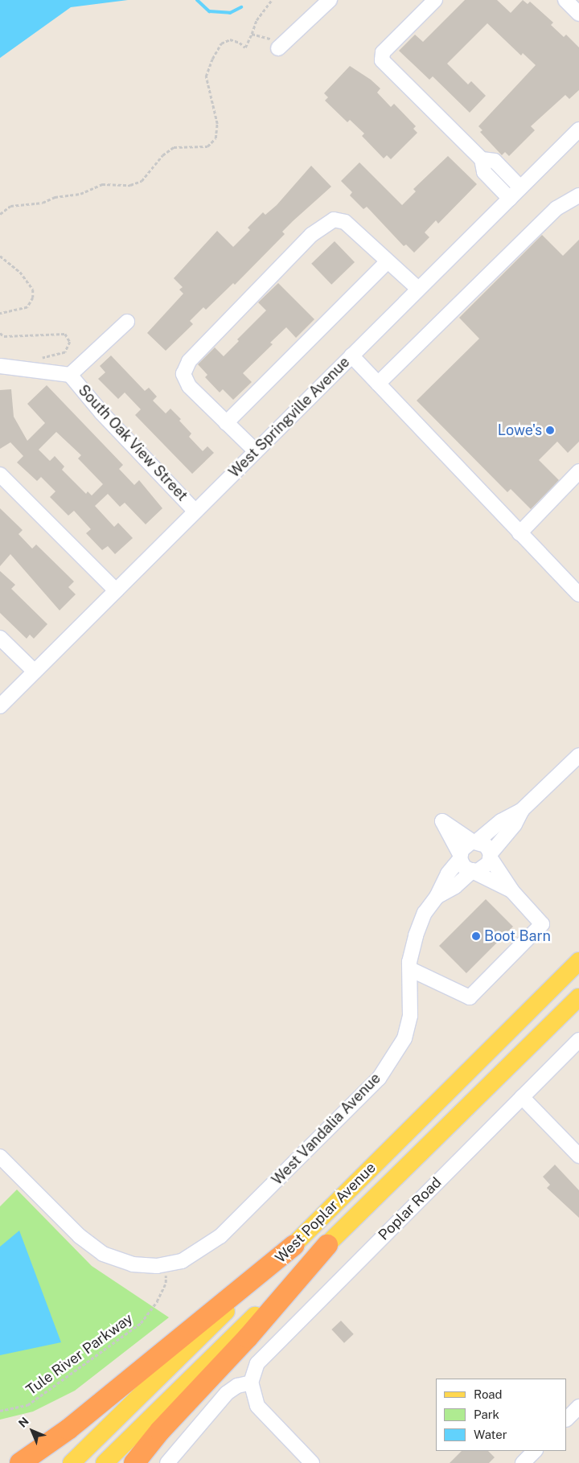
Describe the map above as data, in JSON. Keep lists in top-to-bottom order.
{
  "streets": {
    "main road": ["West Poplar Avenue"],
    "street": [
      "West Springville Avenue",
      "South Oak View Street",
      "West Vandalia Avenue",
      "Poplar Road"
    ],
    "path": ["Tule River Parkway"]
  },
  "crossings": [
    ["West Springville Avenue", "South Oak View Street"]
  ],
  "places": ["Lowe's", "Boot Barn"],
  "legend": ["Road", "Park", "Water"],
  "north": "top left"
}
